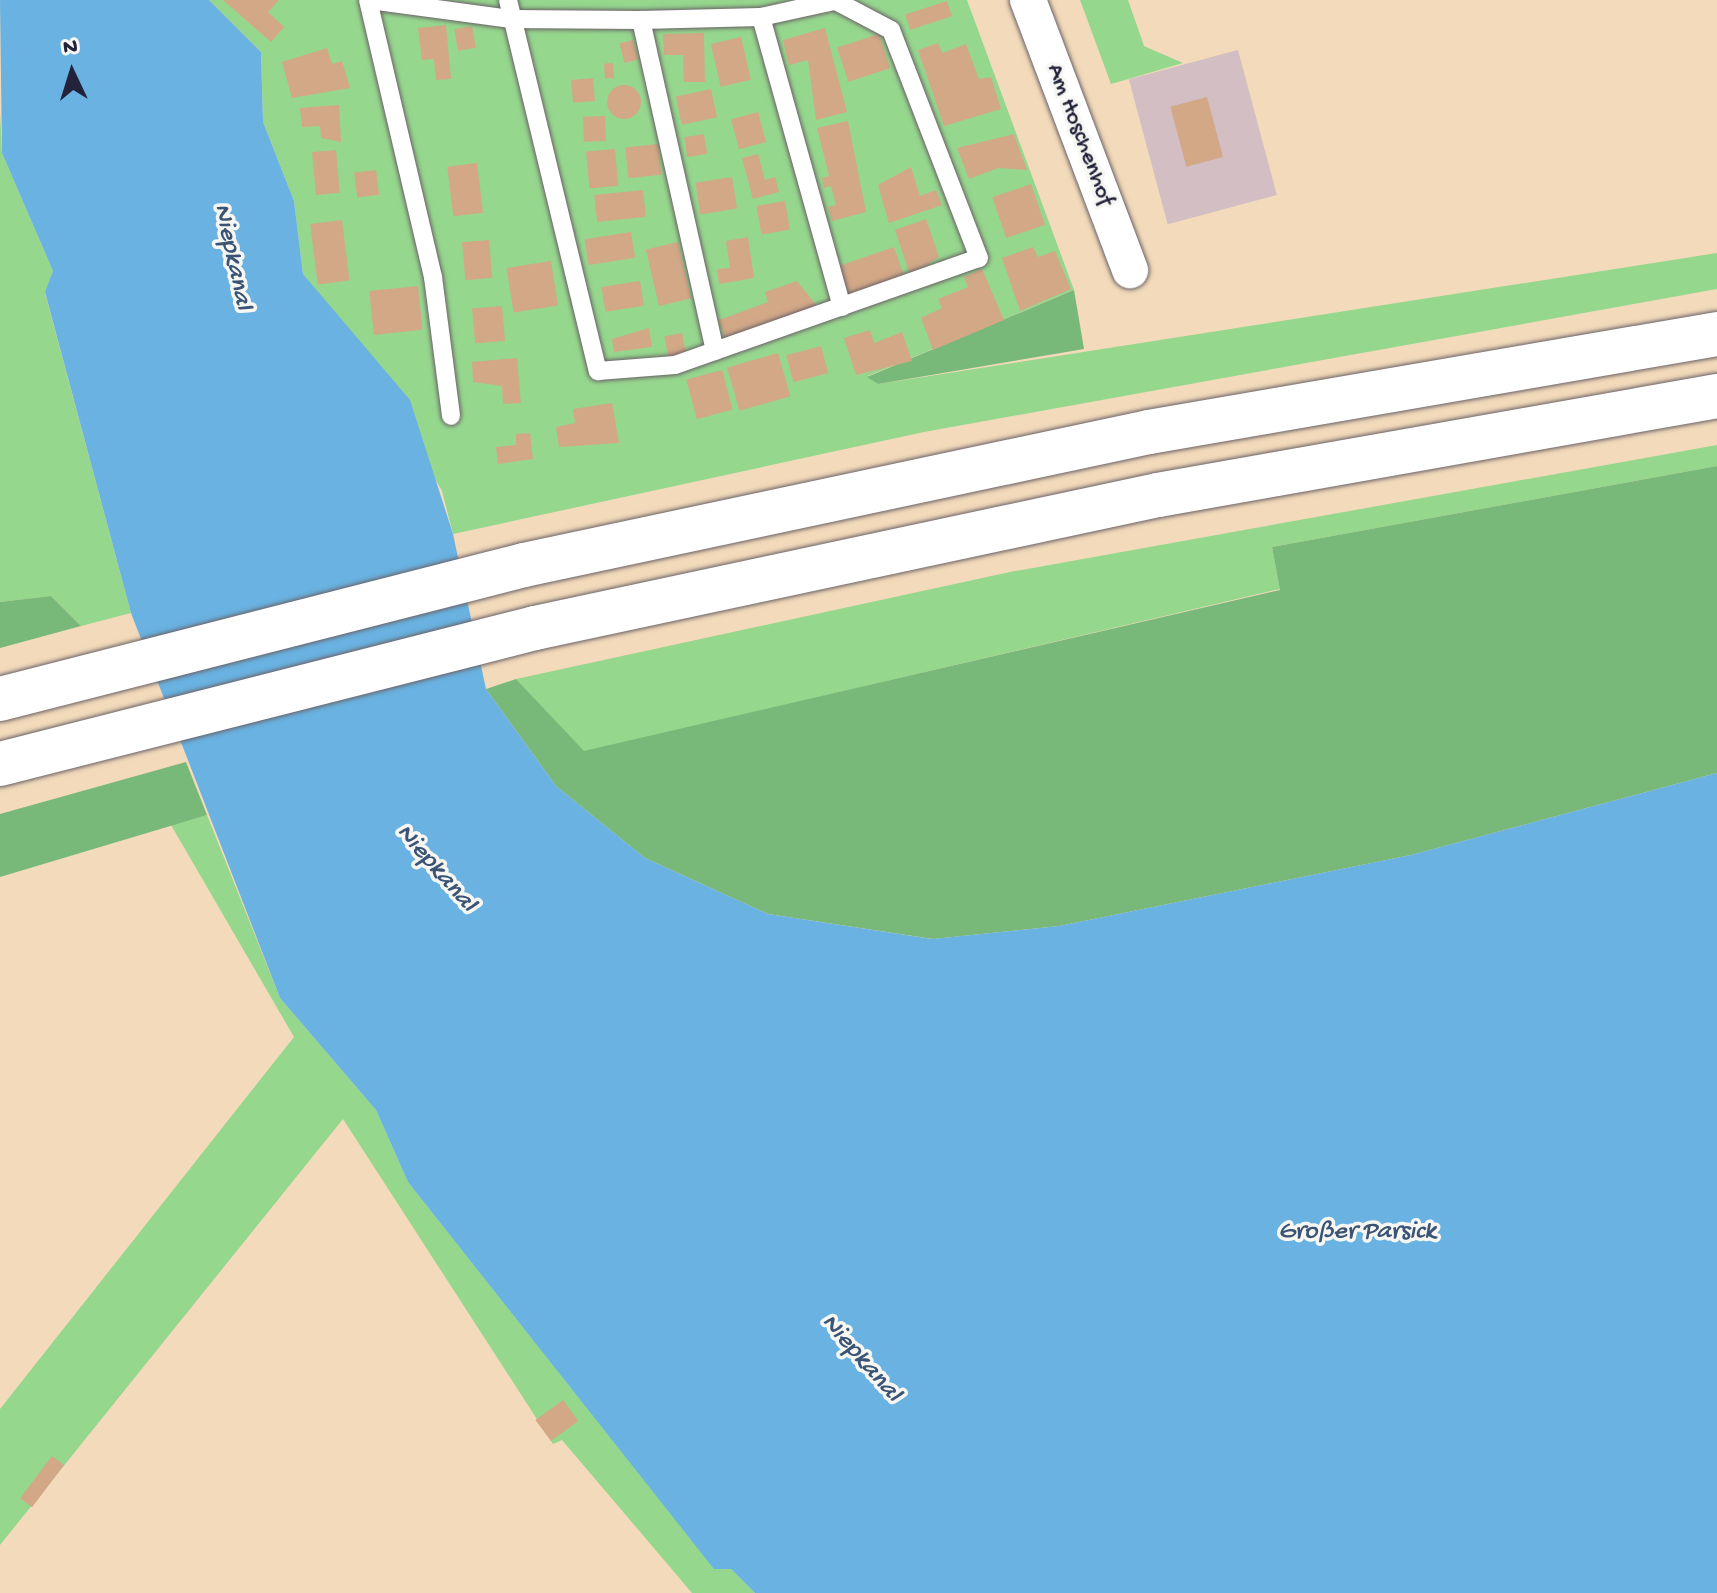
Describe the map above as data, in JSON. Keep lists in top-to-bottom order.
{
  "streets": {
    "street": ["Am Hoschenhof"]
  },
  "water": ["Niepkanal", "Großer Parsick"],
  "north": "top"
}
